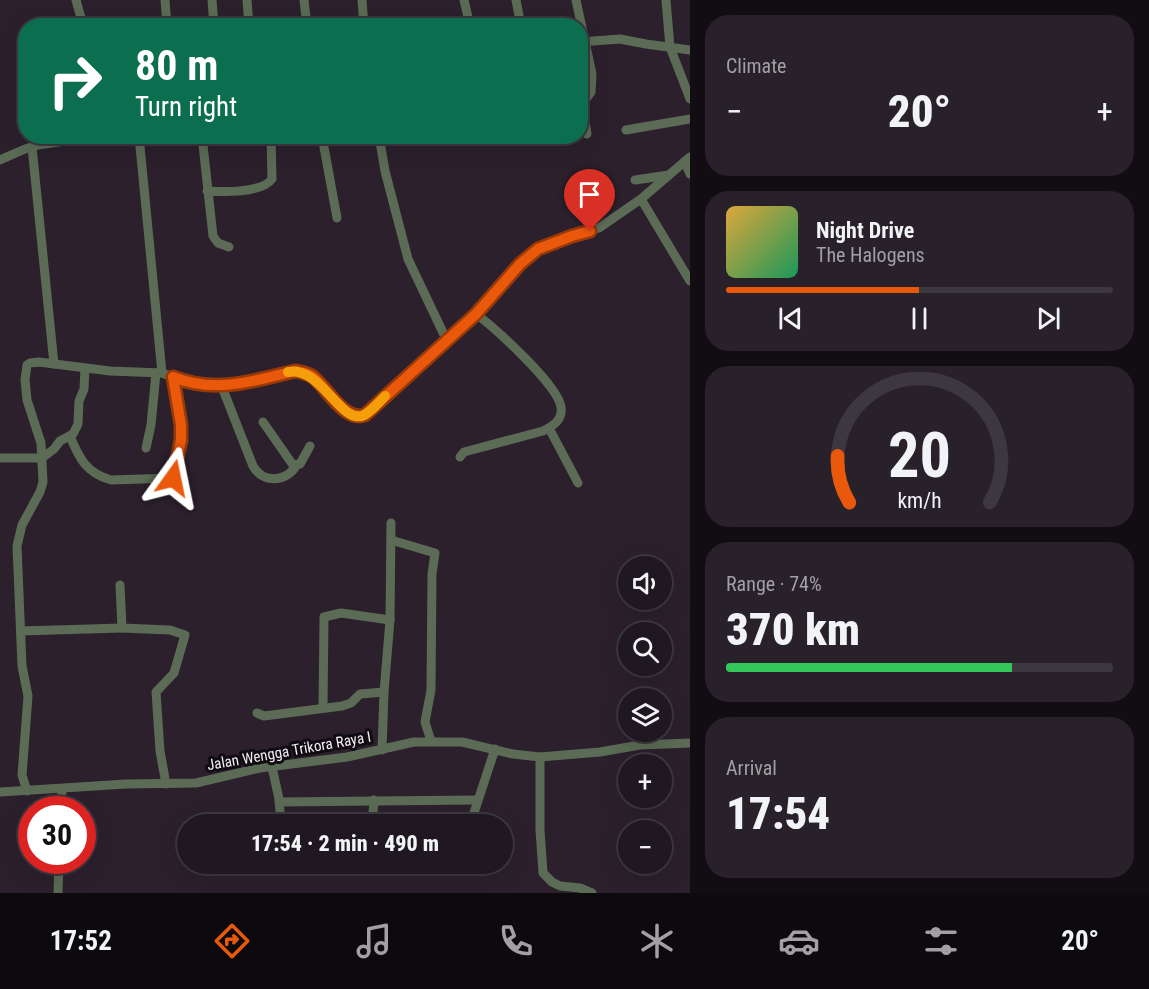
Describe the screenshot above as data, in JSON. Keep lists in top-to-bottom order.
{
  "streets": {
    "street": ["Jalan Wengga Trikora Raya I"]
  },
  "page": {
    "tile": [
      "Climate",
      ["Range · 74%", "370 km"],
      ["Arrival", "17:54"]
    ],
    "turn": ["80 m", "Turn right"],
    "heat": ["−", "20°", "+"],
    "song": ["Night Drive", "The Halogens"],
    "map_buttons": ["+", "−"],
    "limit": "30",
    "trip": "17:54 · 2 min · 490 m",
    "tabs": ["17:52", "20°"],
    "gauge": ["20", "km/h"]
  }
}
